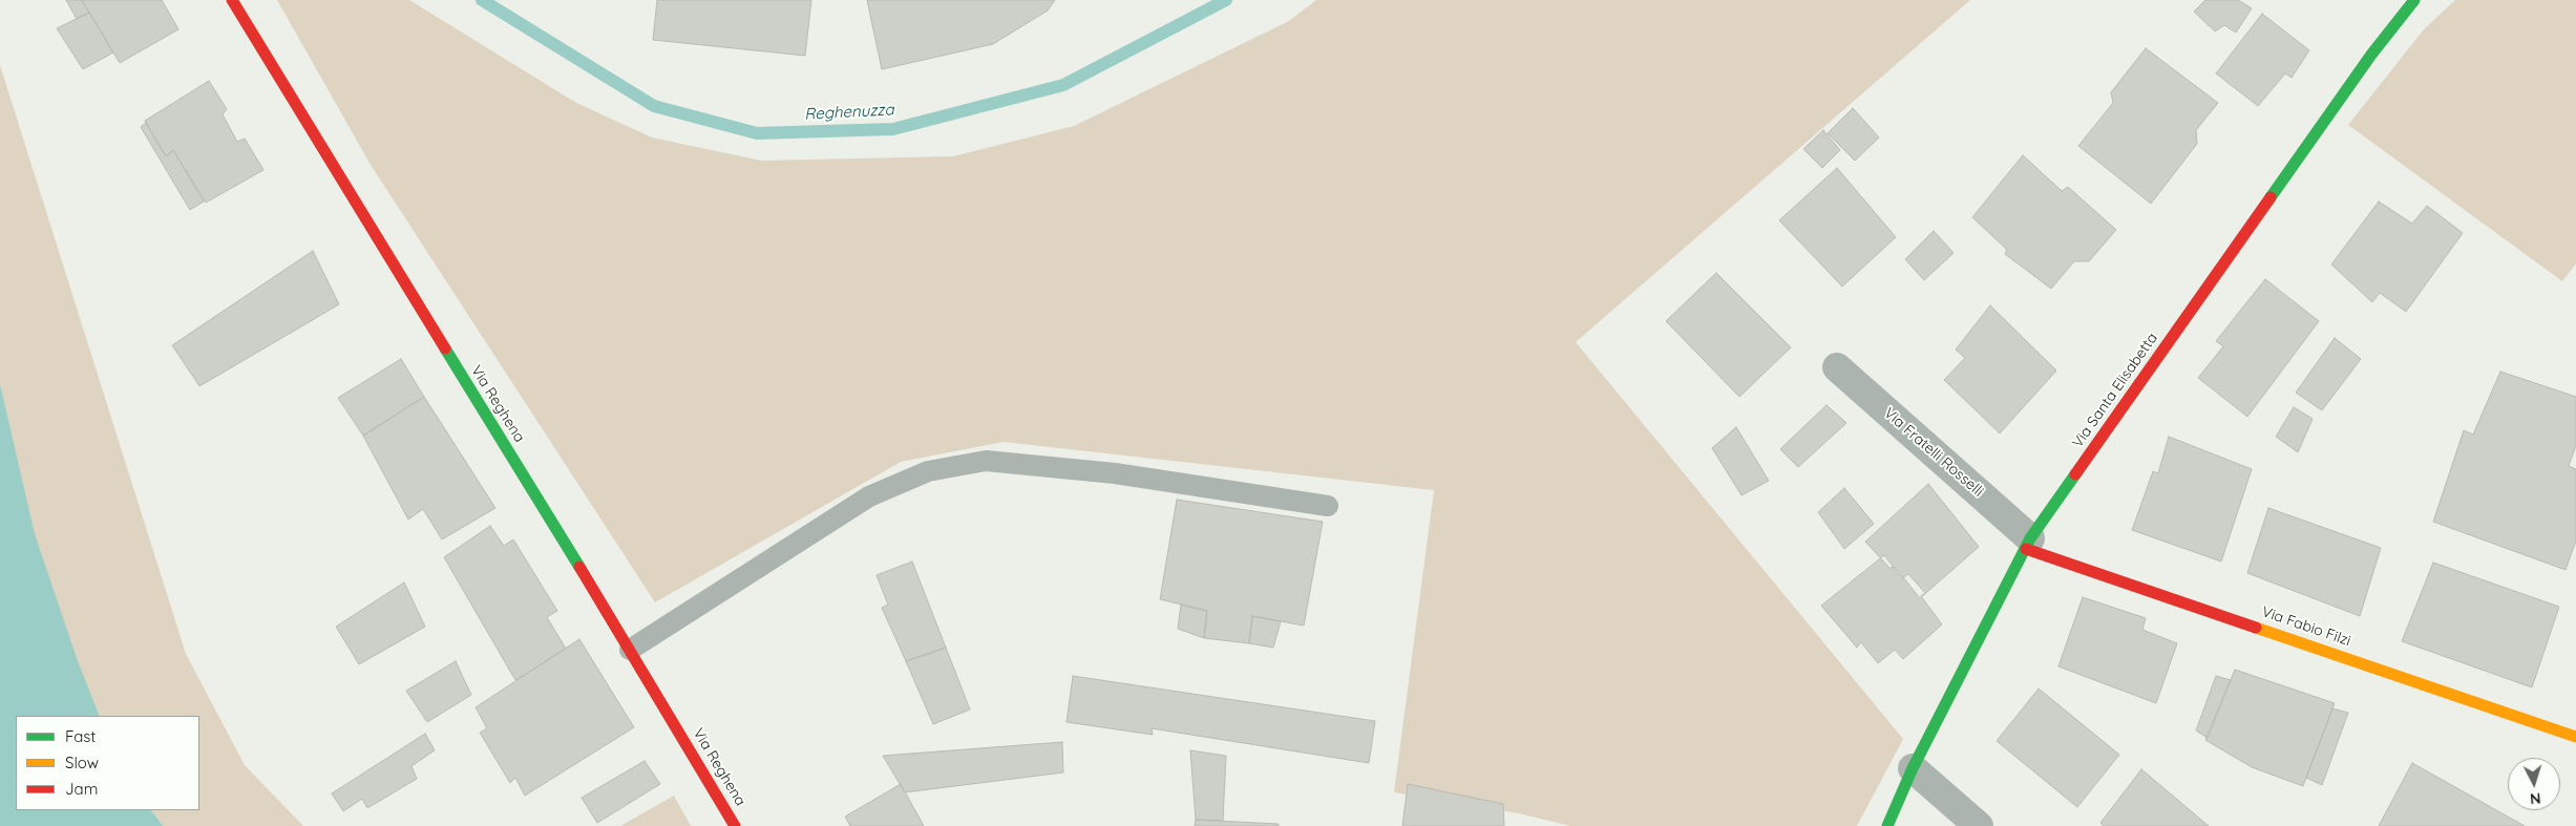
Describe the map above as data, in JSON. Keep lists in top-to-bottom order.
{
  "streets": {
    "street": [
      "Via Santa Elisabetta",
      "Via Reghena",
      "Via Fratelli Rosselli",
      "Via Fabio Filzi"
    ]
  },
  "crossings": [
    ["Via Santa Elisabetta", "Via Fratelli Rosselli"],
    ["Via Santa Elisabetta", "Via Fabio Filzi"],
    ["Via Fratelli Rosselli", "Via Fabio Filzi"]
  ],
  "water": ["Reghenuzza"],
  "legend": ["Fast", "Slow", "Jam"],
  "north": "bottom"
}
